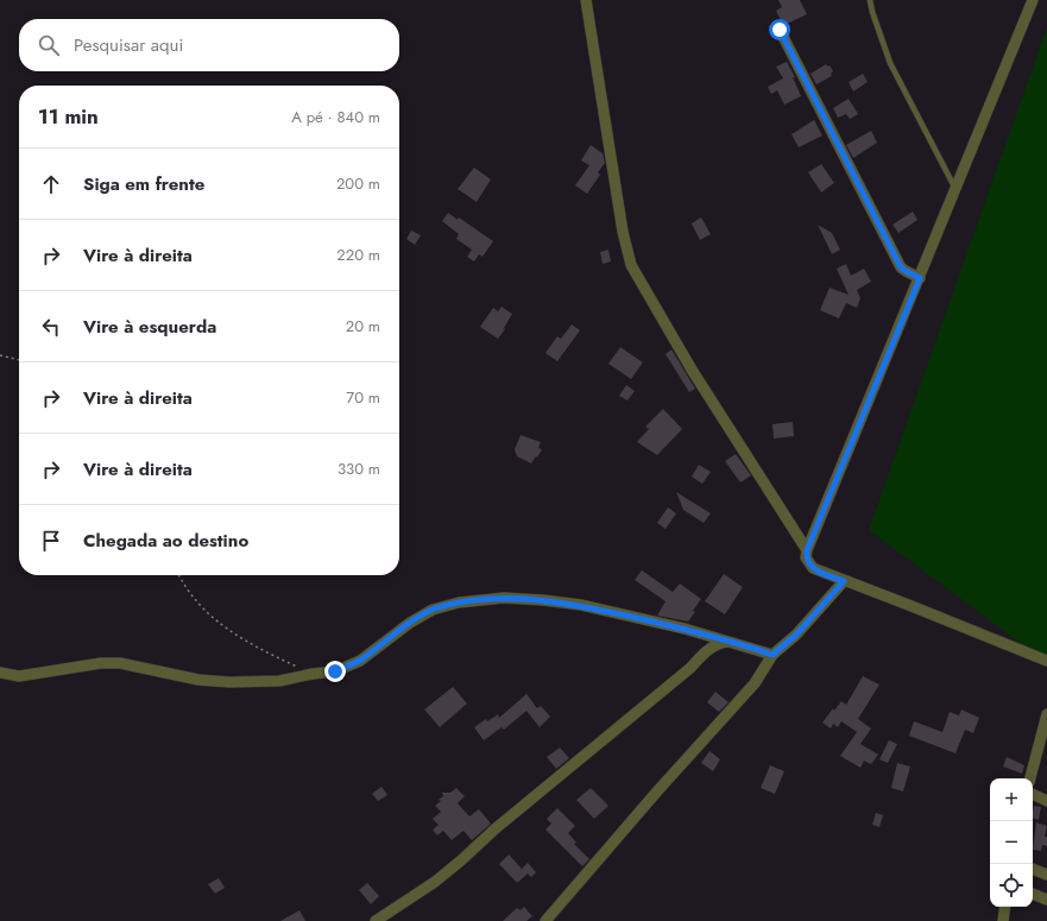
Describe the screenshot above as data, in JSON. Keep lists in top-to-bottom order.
{
  "page": {
    "search": "Pesquisar aqui",
    "heading": ["11 min", "A pé · 840 m"],
    "list": [
      ["Siga em frente", "200 m"],
      ["Vire à direita", "220 m"],
      ["Vire à esquerda", "20 m"],
      ["Vire à direita", "70 m"],
      ["Vire à direita", "330 m"],
      "Chegada ao destino"
    ],
    "map_buttons": ["+", "−"]
  }
}
